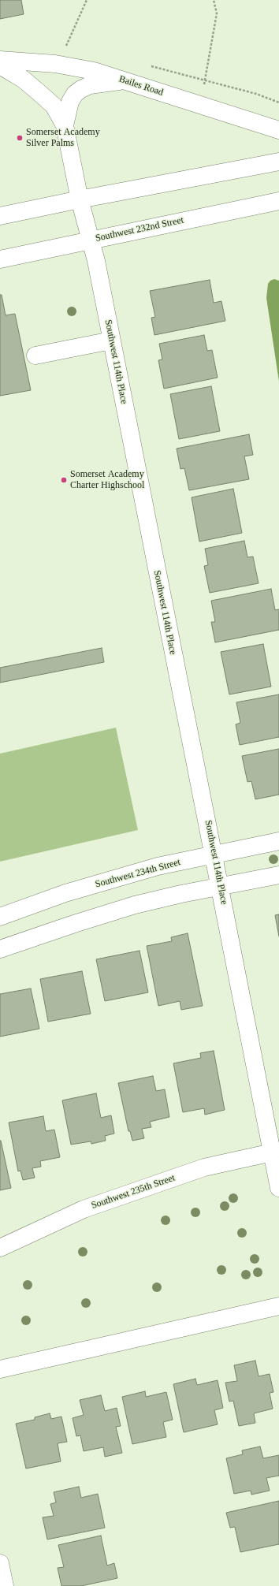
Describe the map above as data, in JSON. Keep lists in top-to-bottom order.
{
  "streets": {
    "street": [
      "Bailes Road",
      "Southwest 232nd Street",
      "Southwest 114th Place",
      "Southwest 234th Street",
      "Southwest 235th Street"
    ]
  },
  "crossings": [
    ["Southwest 232nd Street", "Southwest 114th Place"],
    ["Southwest 114th Place", "Southwest 234th Street"],
    ["Southwest 114th Place", "Southwest 235th Street"]
  ],
  "places": ["Somerset Academy Silver Palms", "Somerset Academy Charter Highschool"]
}
